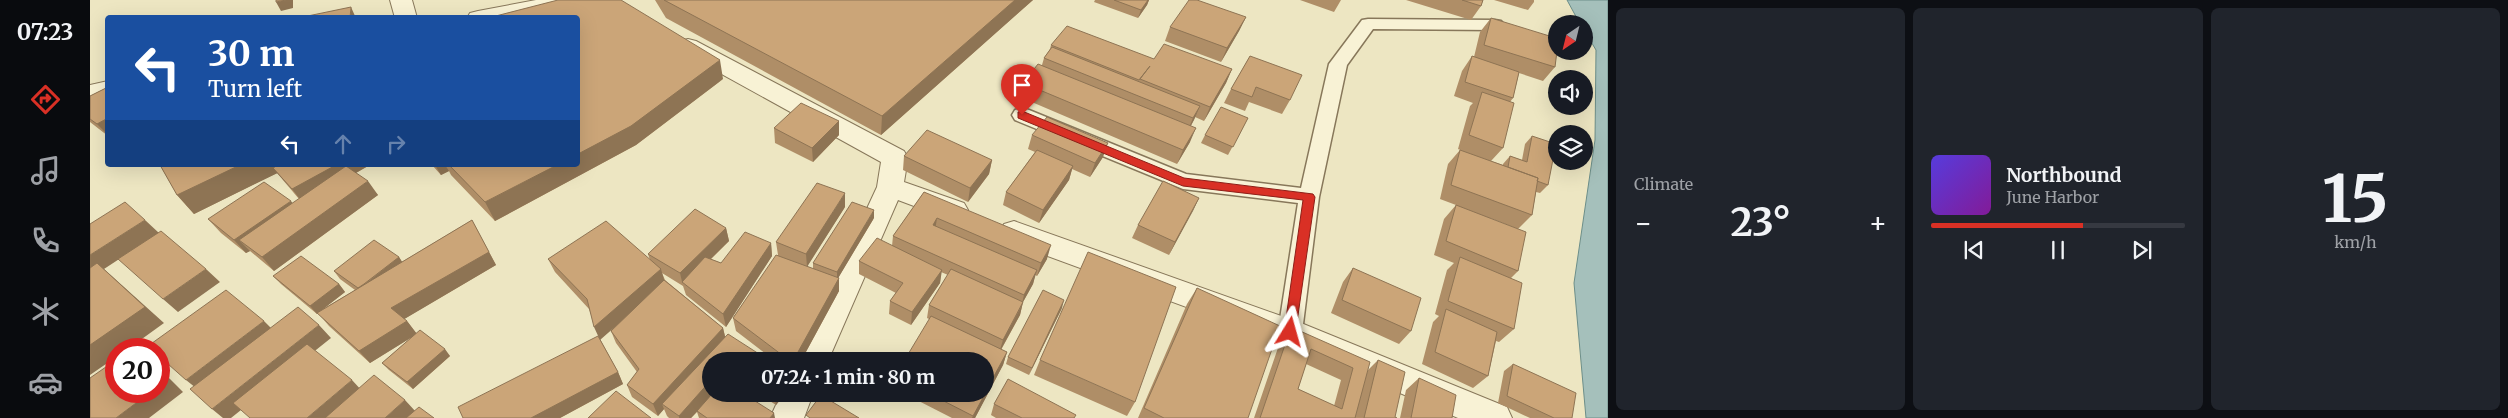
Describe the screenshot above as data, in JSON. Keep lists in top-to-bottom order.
{
  "north": "bottom left",
  "page": {
    "tabs": "07:23",
    "tile": [
      "Climate",
      ["15", "km/h"]
    ],
    "turn": ["30 m", "Turn left"],
    "song": ["Northbound", "June Harbor"],
    "heat": ["−", "23°", "+"],
    "limit": "20",
    "trip": "07:24 · 1 min · 80 m"
  }
}
